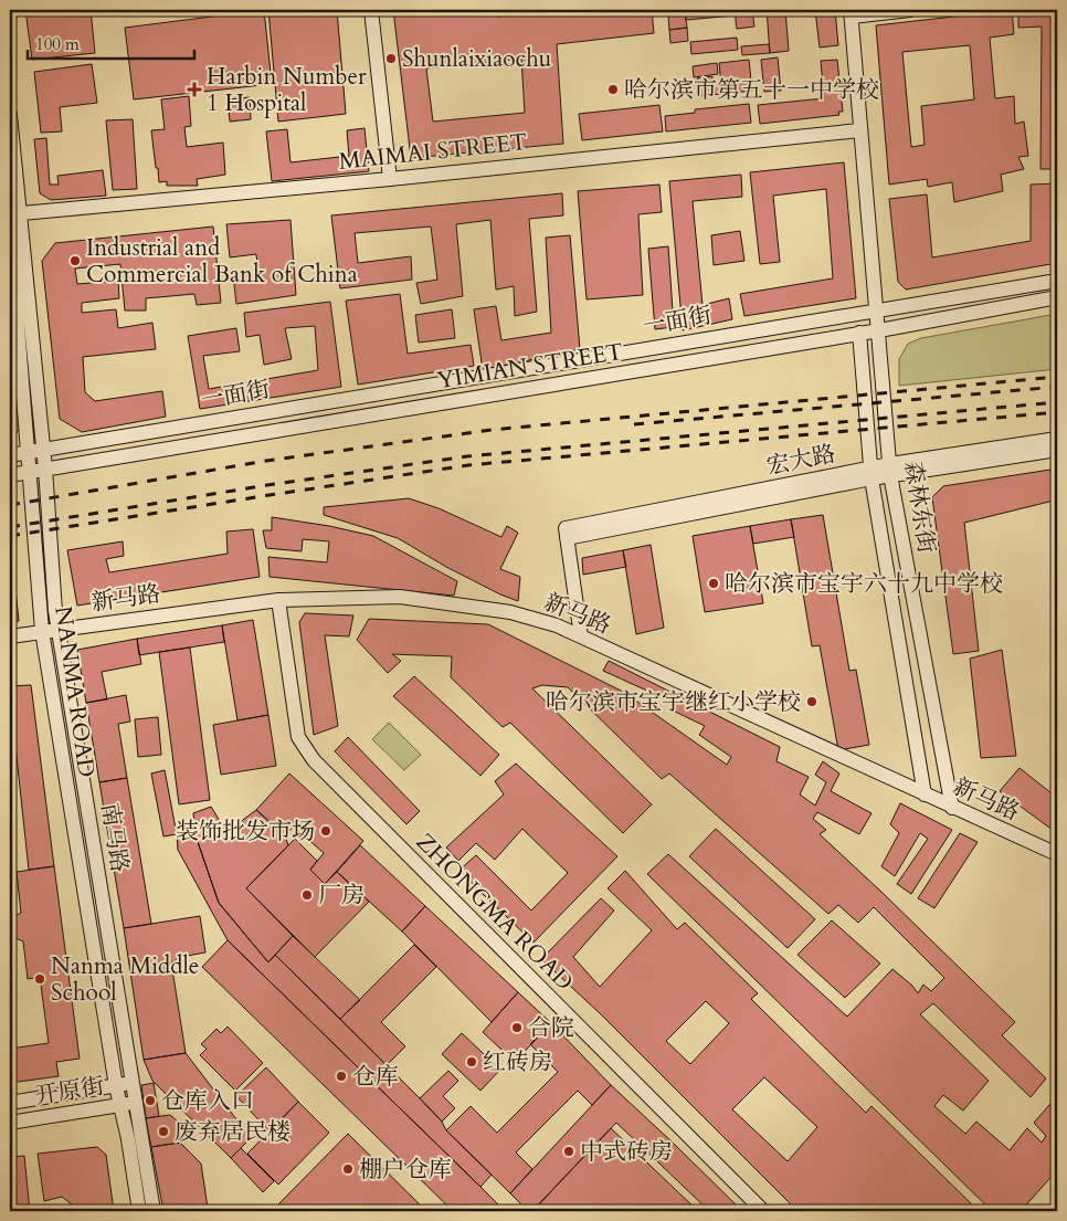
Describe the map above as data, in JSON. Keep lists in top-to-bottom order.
{
  "streets": {
    "main road": [
      "MAIMAI STREET",
      "一面街",
      "YIMIAN STREET",
      "宏大路",
      "森林东街",
      "新马路",
      "NANMA ROAD",
      "南马路",
      "ZHONGMA ROAD",
      "开原街"
    ]
  },
  "crossings": [
    ["MAIMAI STREET", "森林东街"],
    ["MAIMAI STREET", "南马路"],
    ["一面街", "森林东街"],
    ["一面街", "NANMA ROAD"],
    ["一面街", "南马路"],
    ["YIMIAN STREET", "森林东街"],
    ["YIMIAN STREET", "NANMA ROAD"],
    ["YIMIAN STREET", "南马路"],
    ["宏大路", "森林东街"],
    ["宏大路", "新马路"],
    ["森林东街", "新马路"],
    ["新马路", "NANMA ROAD"],
    ["新马路", "南马路"],
    ["新马路", "ZHONGMA ROAD"],
    ["NANMA ROAD", "开原街"],
    ["南马路", "开原街"]
  ],
  "places": {
    "other": [
      "Shunlaixiaochu",
      "哈尔滨市第五十一中学校",
      "Industrial and Commercial Bank of China",
      "哈尔滨市宝宇六十九中学校",
      "哈尔滨市宝宇继红小学校",
      "装饰批发市场",
      "厂房",
      "Nanma Middle School",
      "合院",
      "红砖房",
      "仓库",
      "仓库入口",
      "废弃居民楼",
      "中式砖房",
      "棚户仓库"
    ],
    "health": ["Harbin Number 1 Hospital"]
  },
  "scale_bar": "100 m"
}
